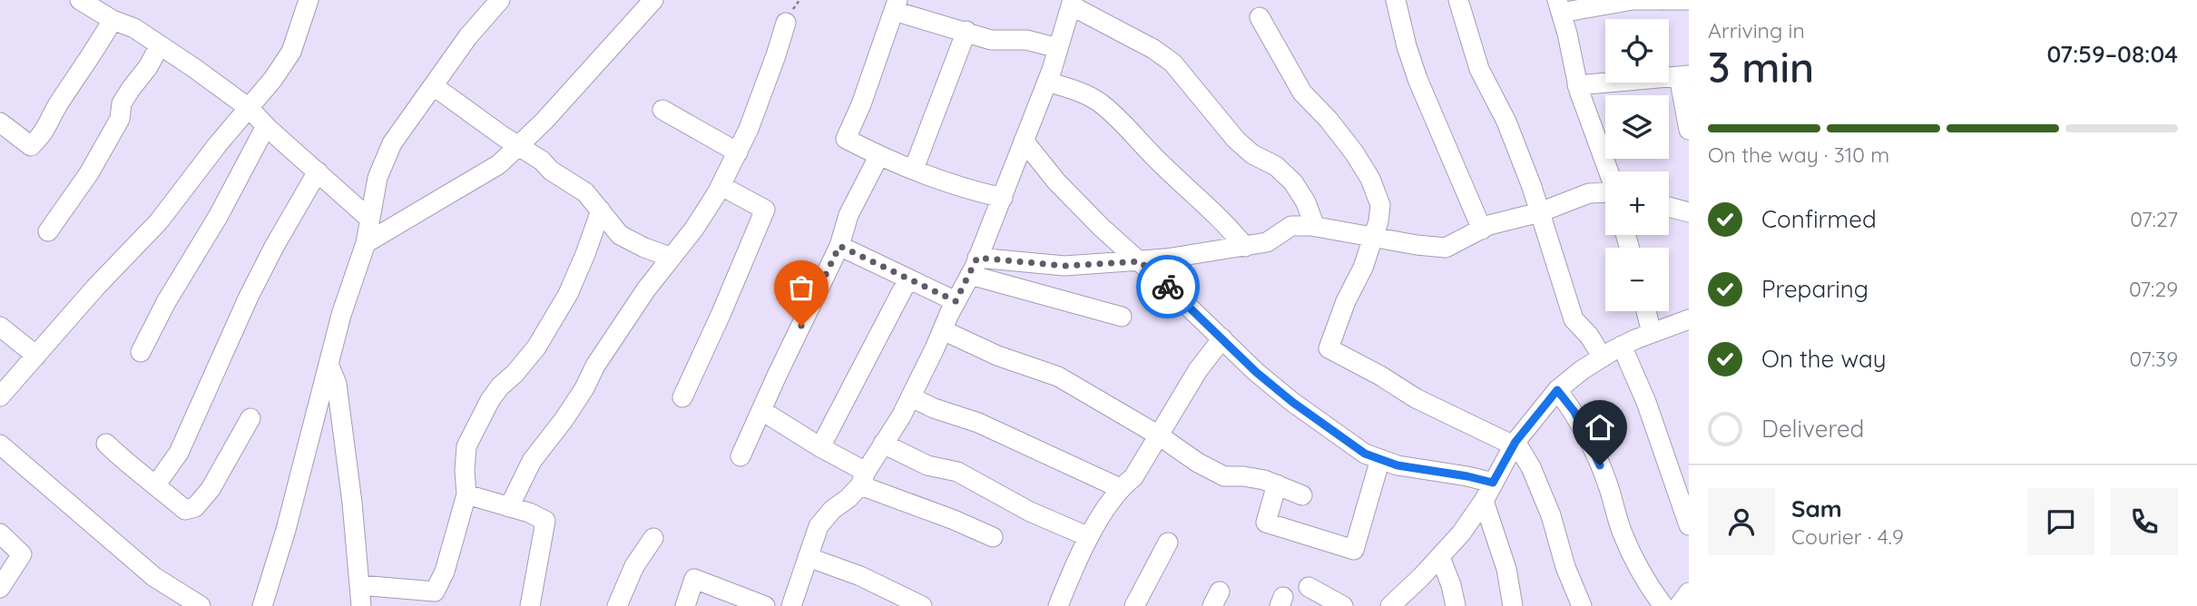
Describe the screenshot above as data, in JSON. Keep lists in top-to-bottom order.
{
  "page": {
    "heading": ["3 min", "Arriving in", "07:59–08:04"],
    "panel": ["Sam", "Courier · 4.9"],
    "map_buttons": ["+", "−"],
    "bar": "On the way · 310 m",
    "list": [
      ["Confirmed", "07:27"],
      ["Preparing", "07:29"],
      ["On the way", "07:39"],
      "Delivered"
    ]
  }
}
